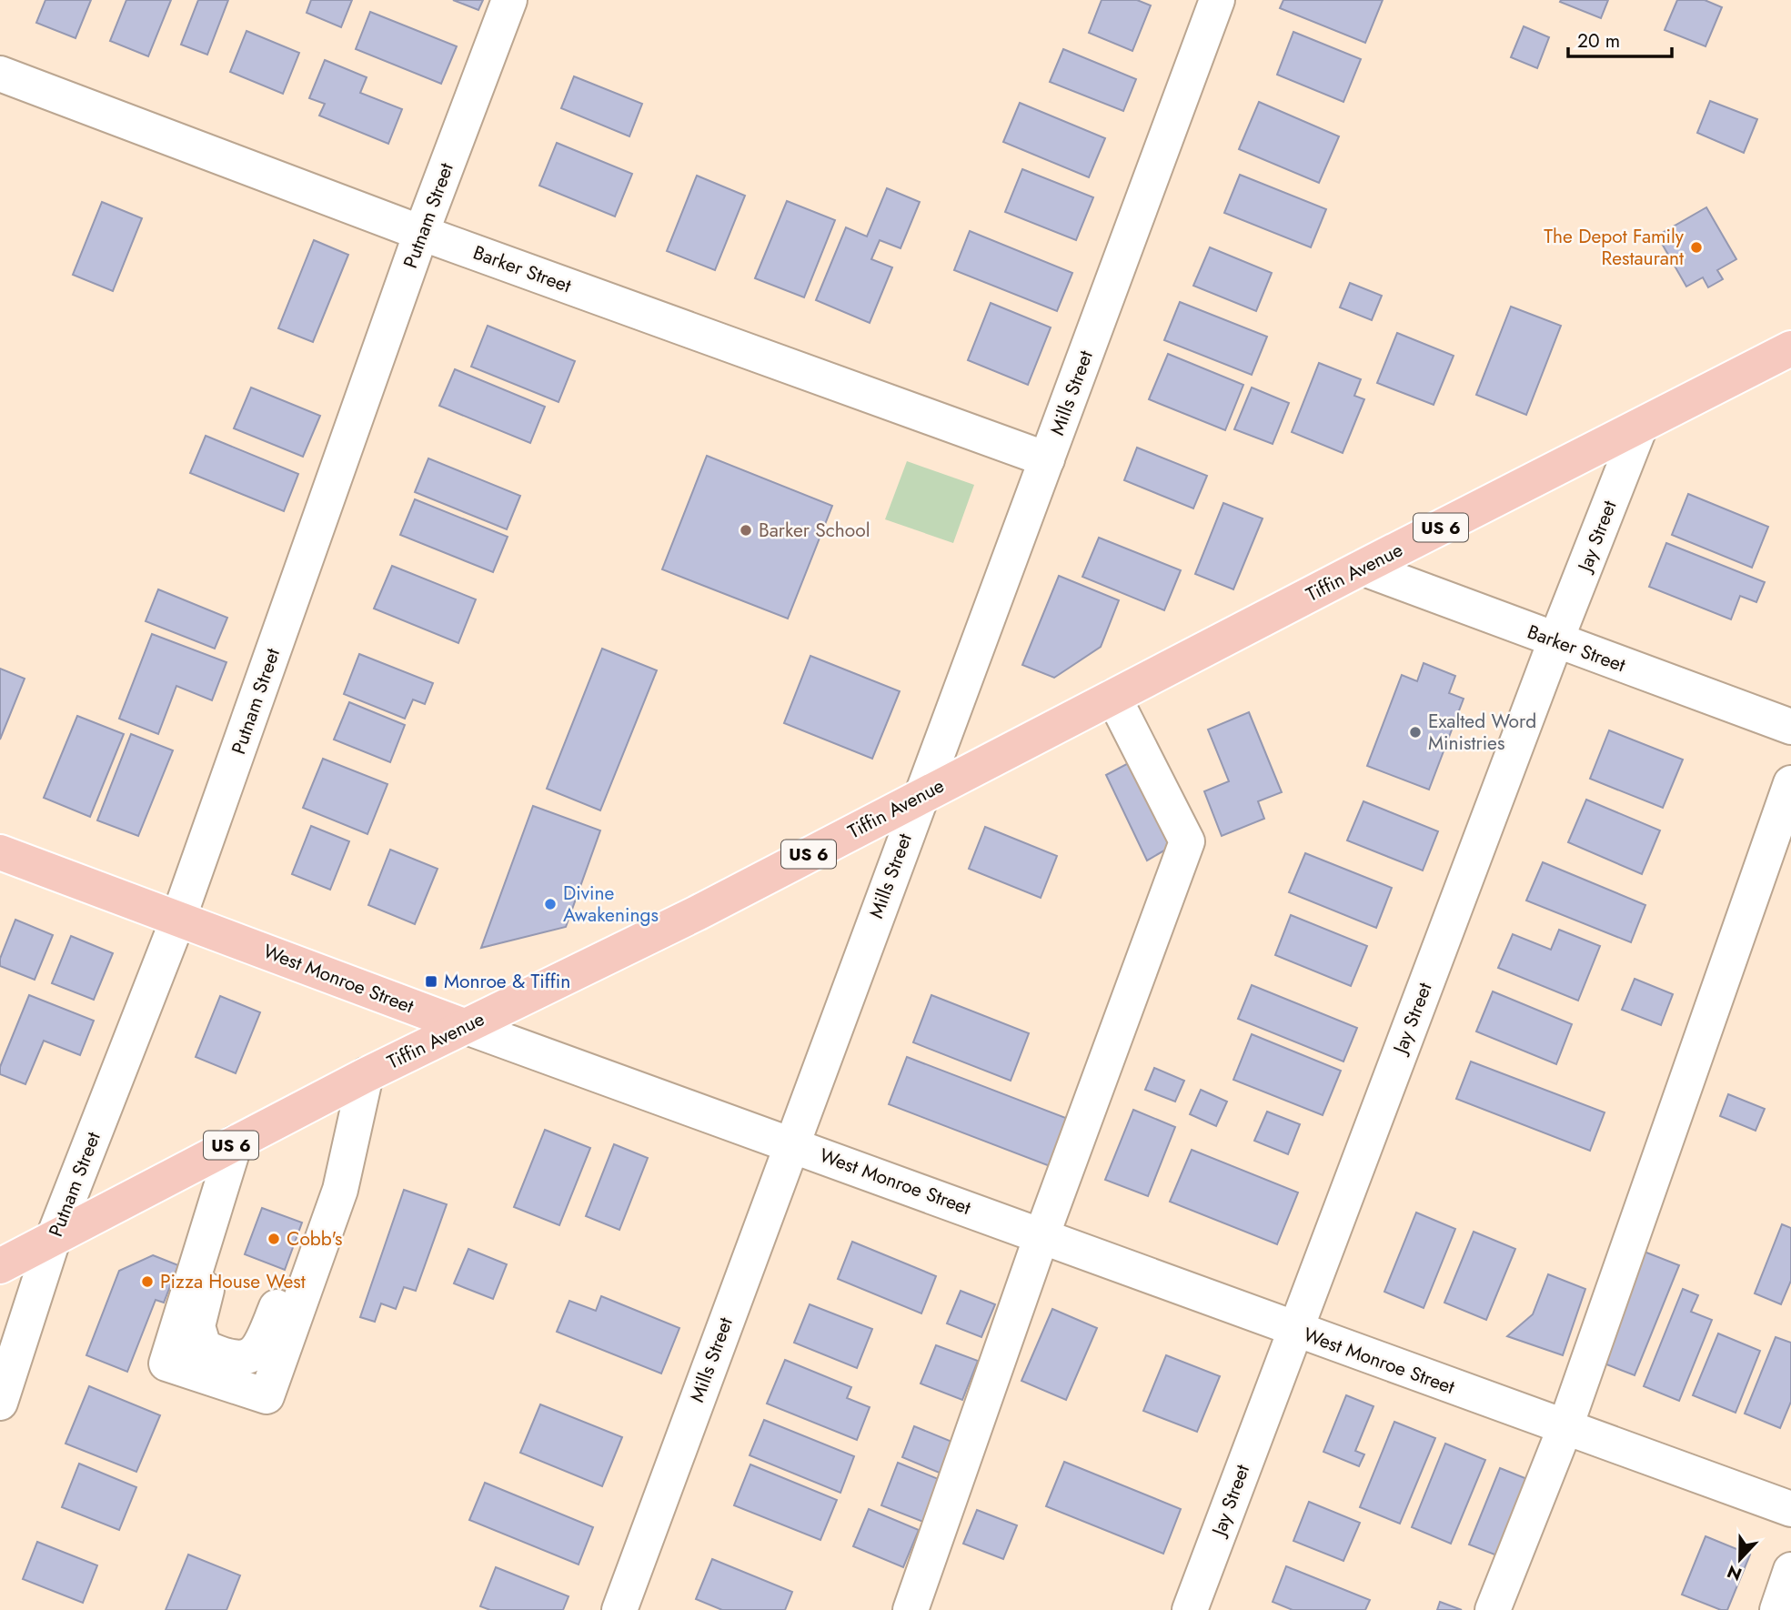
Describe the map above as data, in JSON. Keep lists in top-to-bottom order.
{
  "streets": {
    "main road": ["US 6", "Tiffin Avenue", "West Monroe Street"],
    "street": [
      "Putnam Street",
      "Barker Street",
      "Mills Street",
      "Jay Street"
    ]
  },
  "crossings": [
    ["Putnam Street", "Barker Street"],
    ["Putnam Street", "Tiffin Avenue"],
    ["Putnam Street", "West Monroe Street"],
    ["Barker Street", "Mills Street"],
    ["Barker Street", "Jay Street"],
    ["Barker Street", "Tiffin Avenue"],
    ["Mills Street", "Tiffin Avenue"],
    ["Mills Street", "West Monroe Street"],
    ["Jay Street", "Tiffin Avenue"],
    ["Jay Street", "West Monroe Street"],
    ["Tiffin Avenue", "West Monroe Street"]
  ],
  "places": {
    "other": [
      "The Depot Family Restaurant",
      "Barker School",
      "Exalted Word Ministries",
      "Divine Awakenings",
      "Cobb's",
      "Pizza House West"
    ],
    "transit": ["Monroe & Tiffin"]
  },
  "scale_bar": "20 m",
  "north": "bottom"
}
